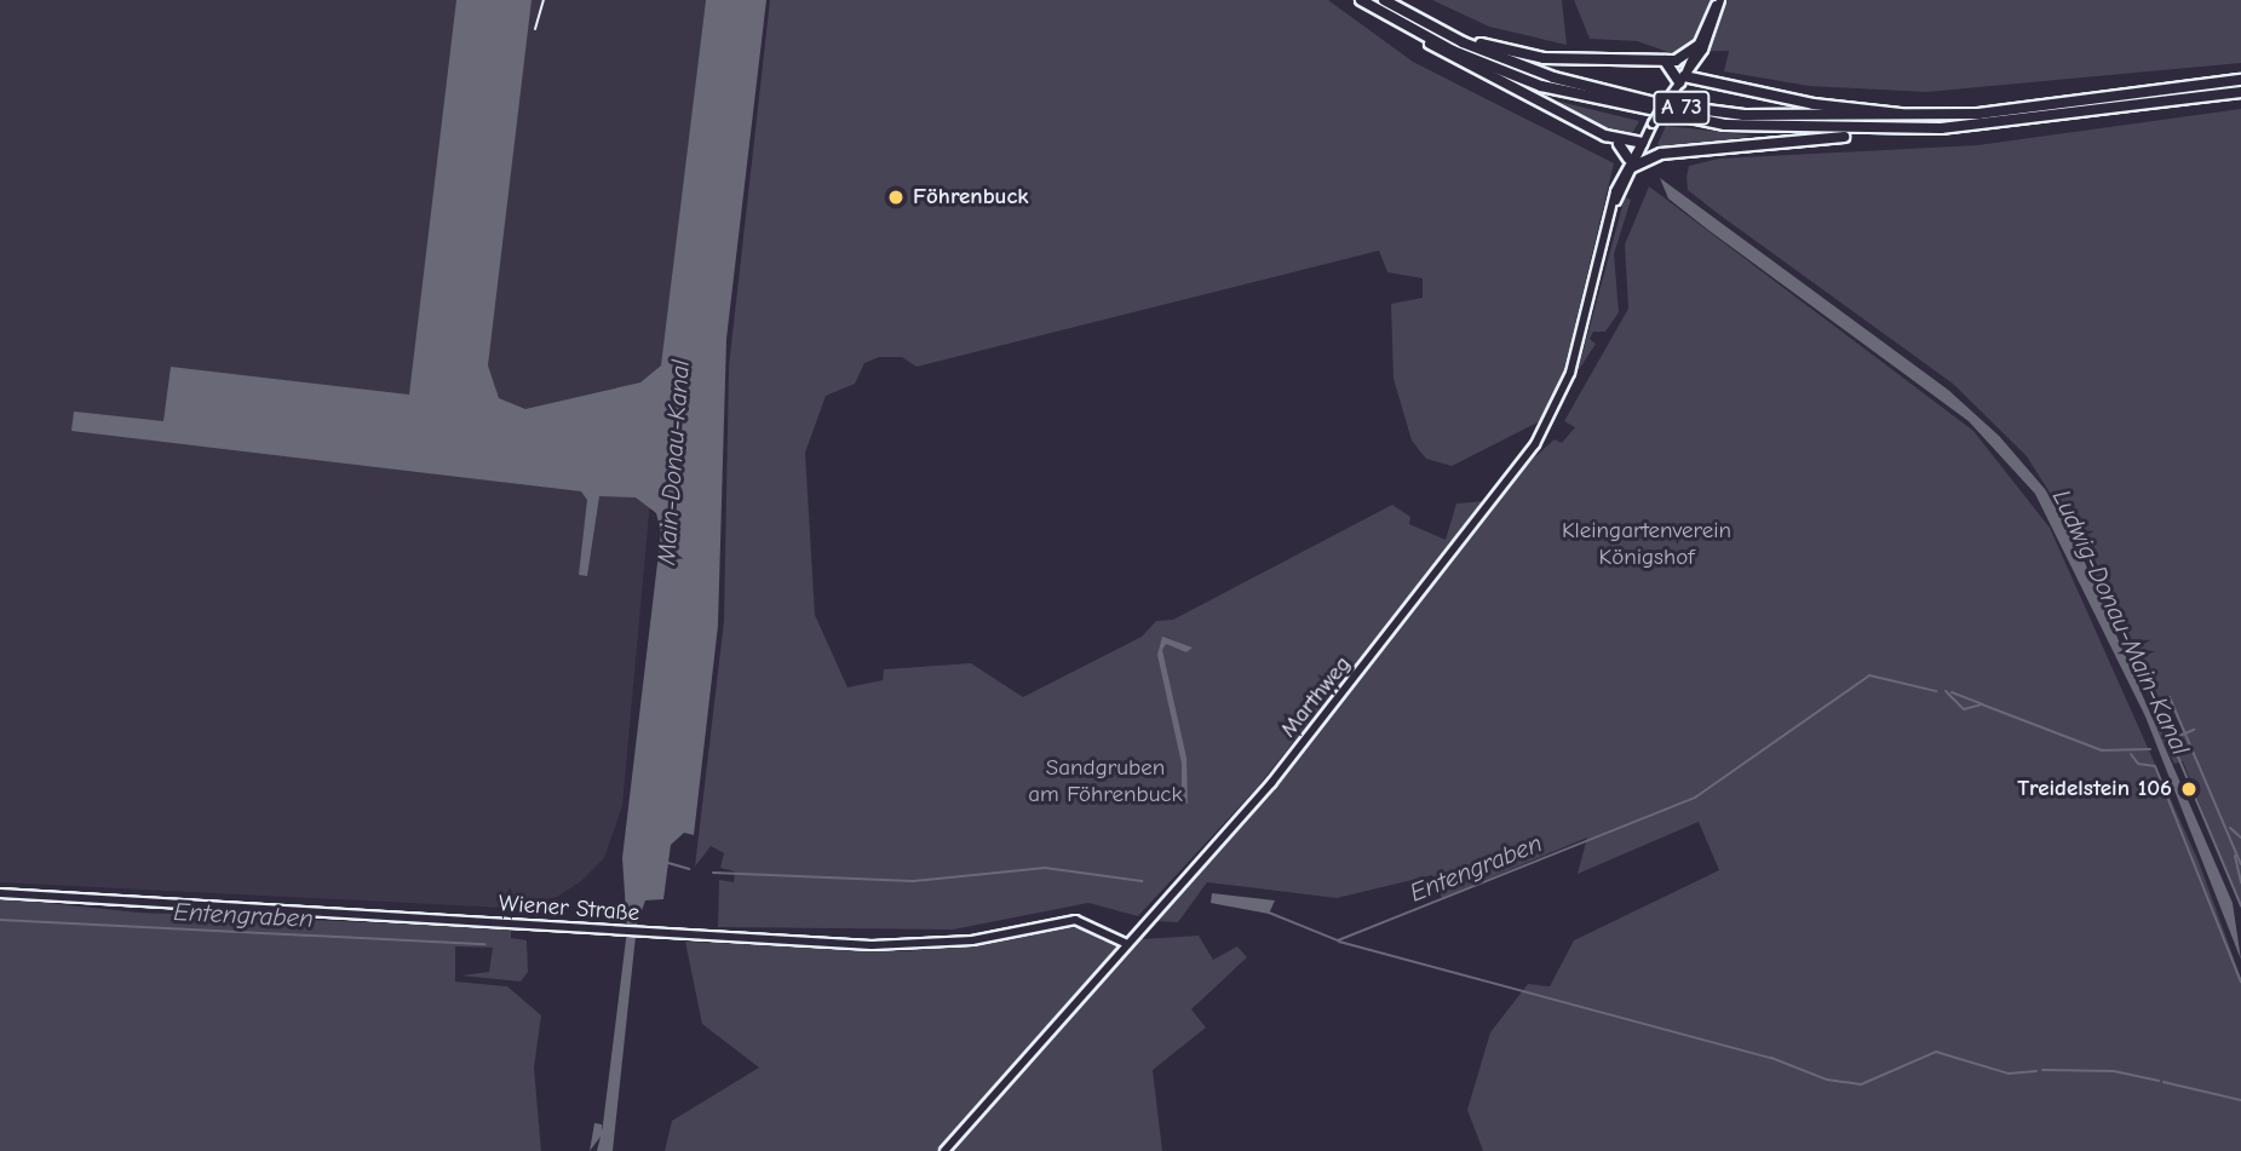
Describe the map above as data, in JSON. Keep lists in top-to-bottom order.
{
  "streets": {
    "highway": ["A 73"],
    "main road": ["Marthweg", "Wiener Straße"]
  },
  "crossings": [
    ["A 73", "Marthweg"],
    ["Marthweg", "Wiener Straße"]
  ],
  "water": ["Main-Donau-Kanal", "Ludwig-Donau-Main-Kanal", "Entengraben"],
  "parks": ["Kleingartenverein Königshof", "Sandgruben am Föhrenbuck"],
  "places": ["Föhrenbuck", "Treidelstein 106"]
}
